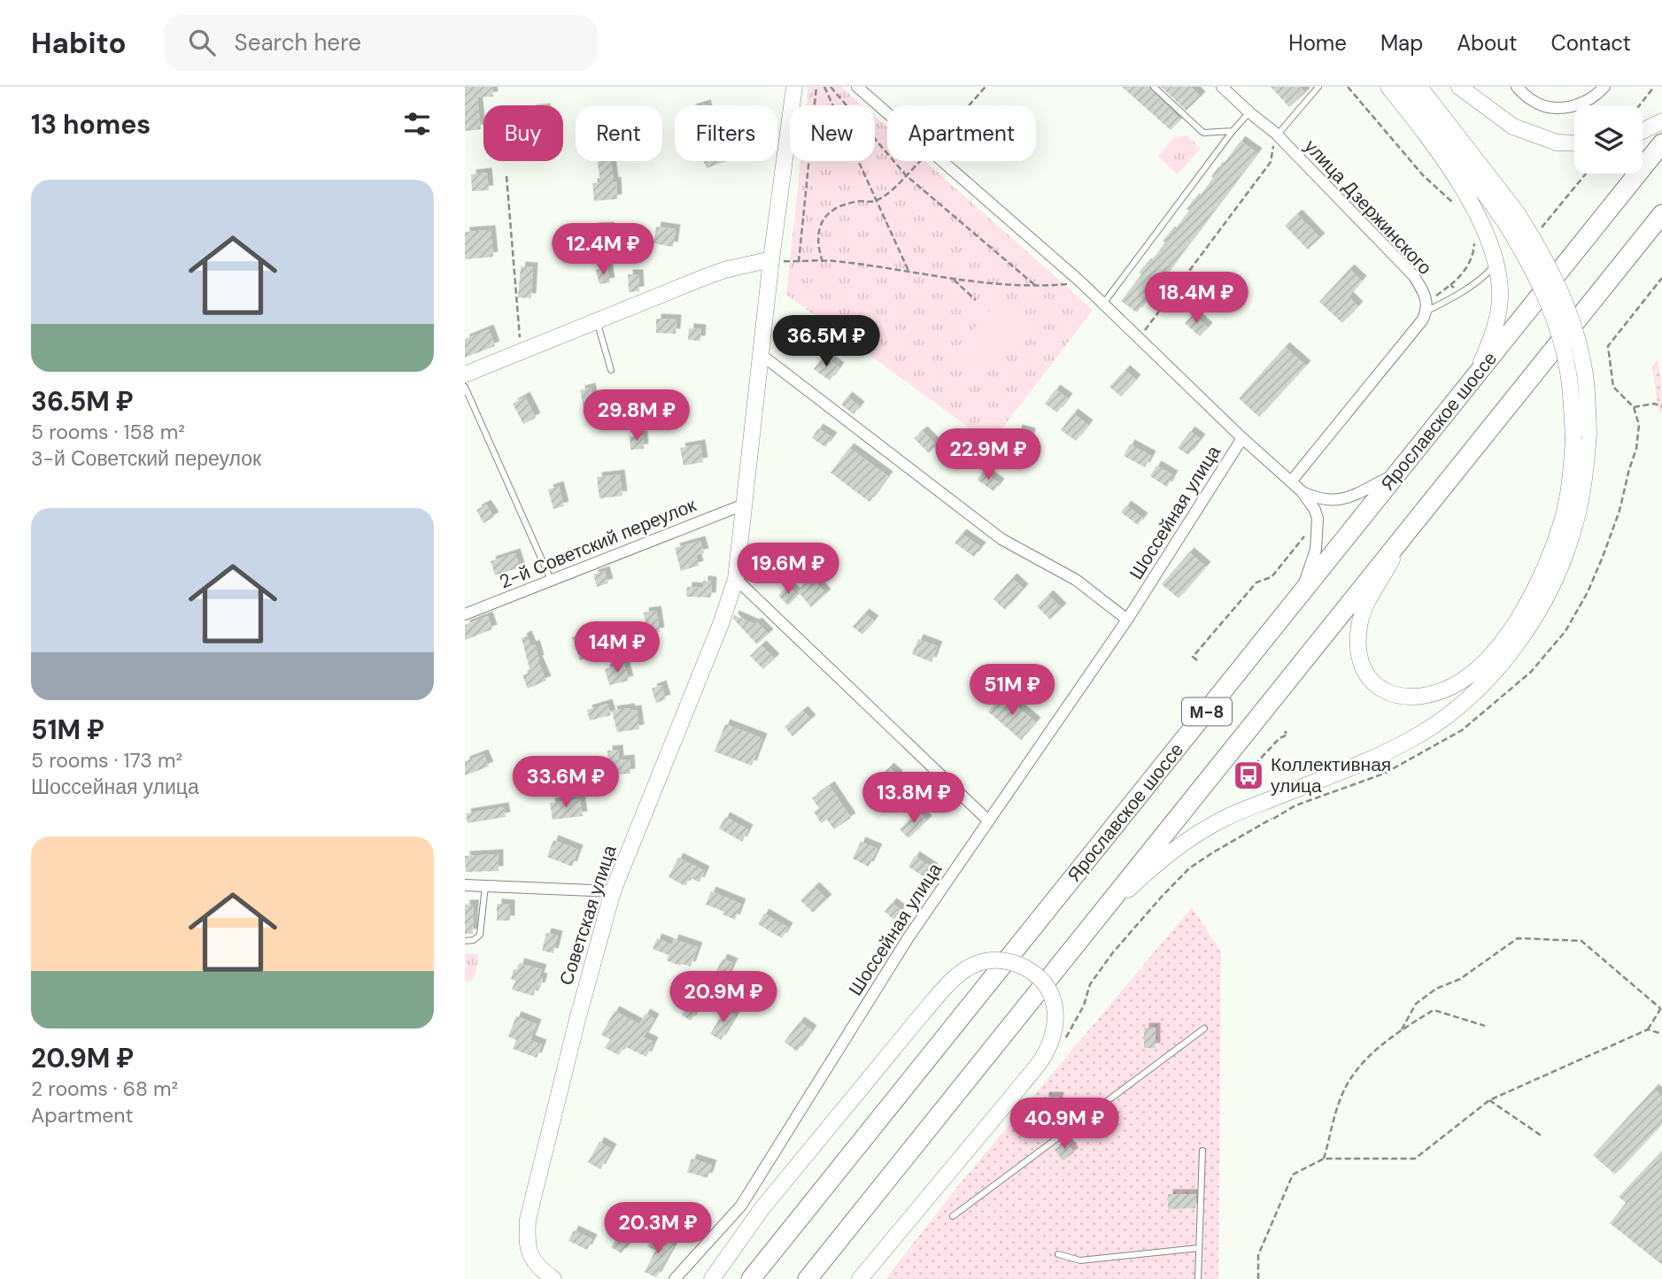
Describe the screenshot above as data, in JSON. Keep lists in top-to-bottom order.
{
  "streets": {
    "highway": ["Ярославское шоссе", "М-8"],
    "main road": ["Советская улица"],
    "street": ["улица Дзержинского", "Шоссейная улица", "2-й Советский переулок"]
  },
  "crossings": [
    ["2-й Советский переулок", "Советская улица"]
  ],
  "places": {
    "bus stop": ["Коллективная улица"]
  },
  "page": {
    "header": "Habito",
    "search": "Search here",
    "nav": [
      "Home",
      "Map",
      "About",
      "Contact"
    ],
    "heading": "13 homes",
    "chip": [
      "Buy",
      "Rent",
      "Filters",
      "New",
      "Apartment"
    ],
    "list": [
      {
        "name": "36.5M ₽",
        "note": "5 rooms · 158 m² · 3-й Советский переулок"
      },
      {
        "name": "51M ₽",
        "note": "5 rooms · 173 m² · Шоссейная улица"
      },
      {
        "name": "20.9M ₽",
        "note": "2 rooms · 68 m² · Apartment"
      }
    ],
    "price": [
      "12.4M ₽",
      "18.4M ₽",
      "36.5M ₽",
      "29.8M ₽",
      "22.9M ₽",
      "19.6M ₽",
      "14M ₽",
      "51M ₽",
      "33.6M ₽",
      "13.8M ₽",
      "20.9M ₽",
      "40.9M ₽",
      "20.3M ₽"
    ]
  }
}
